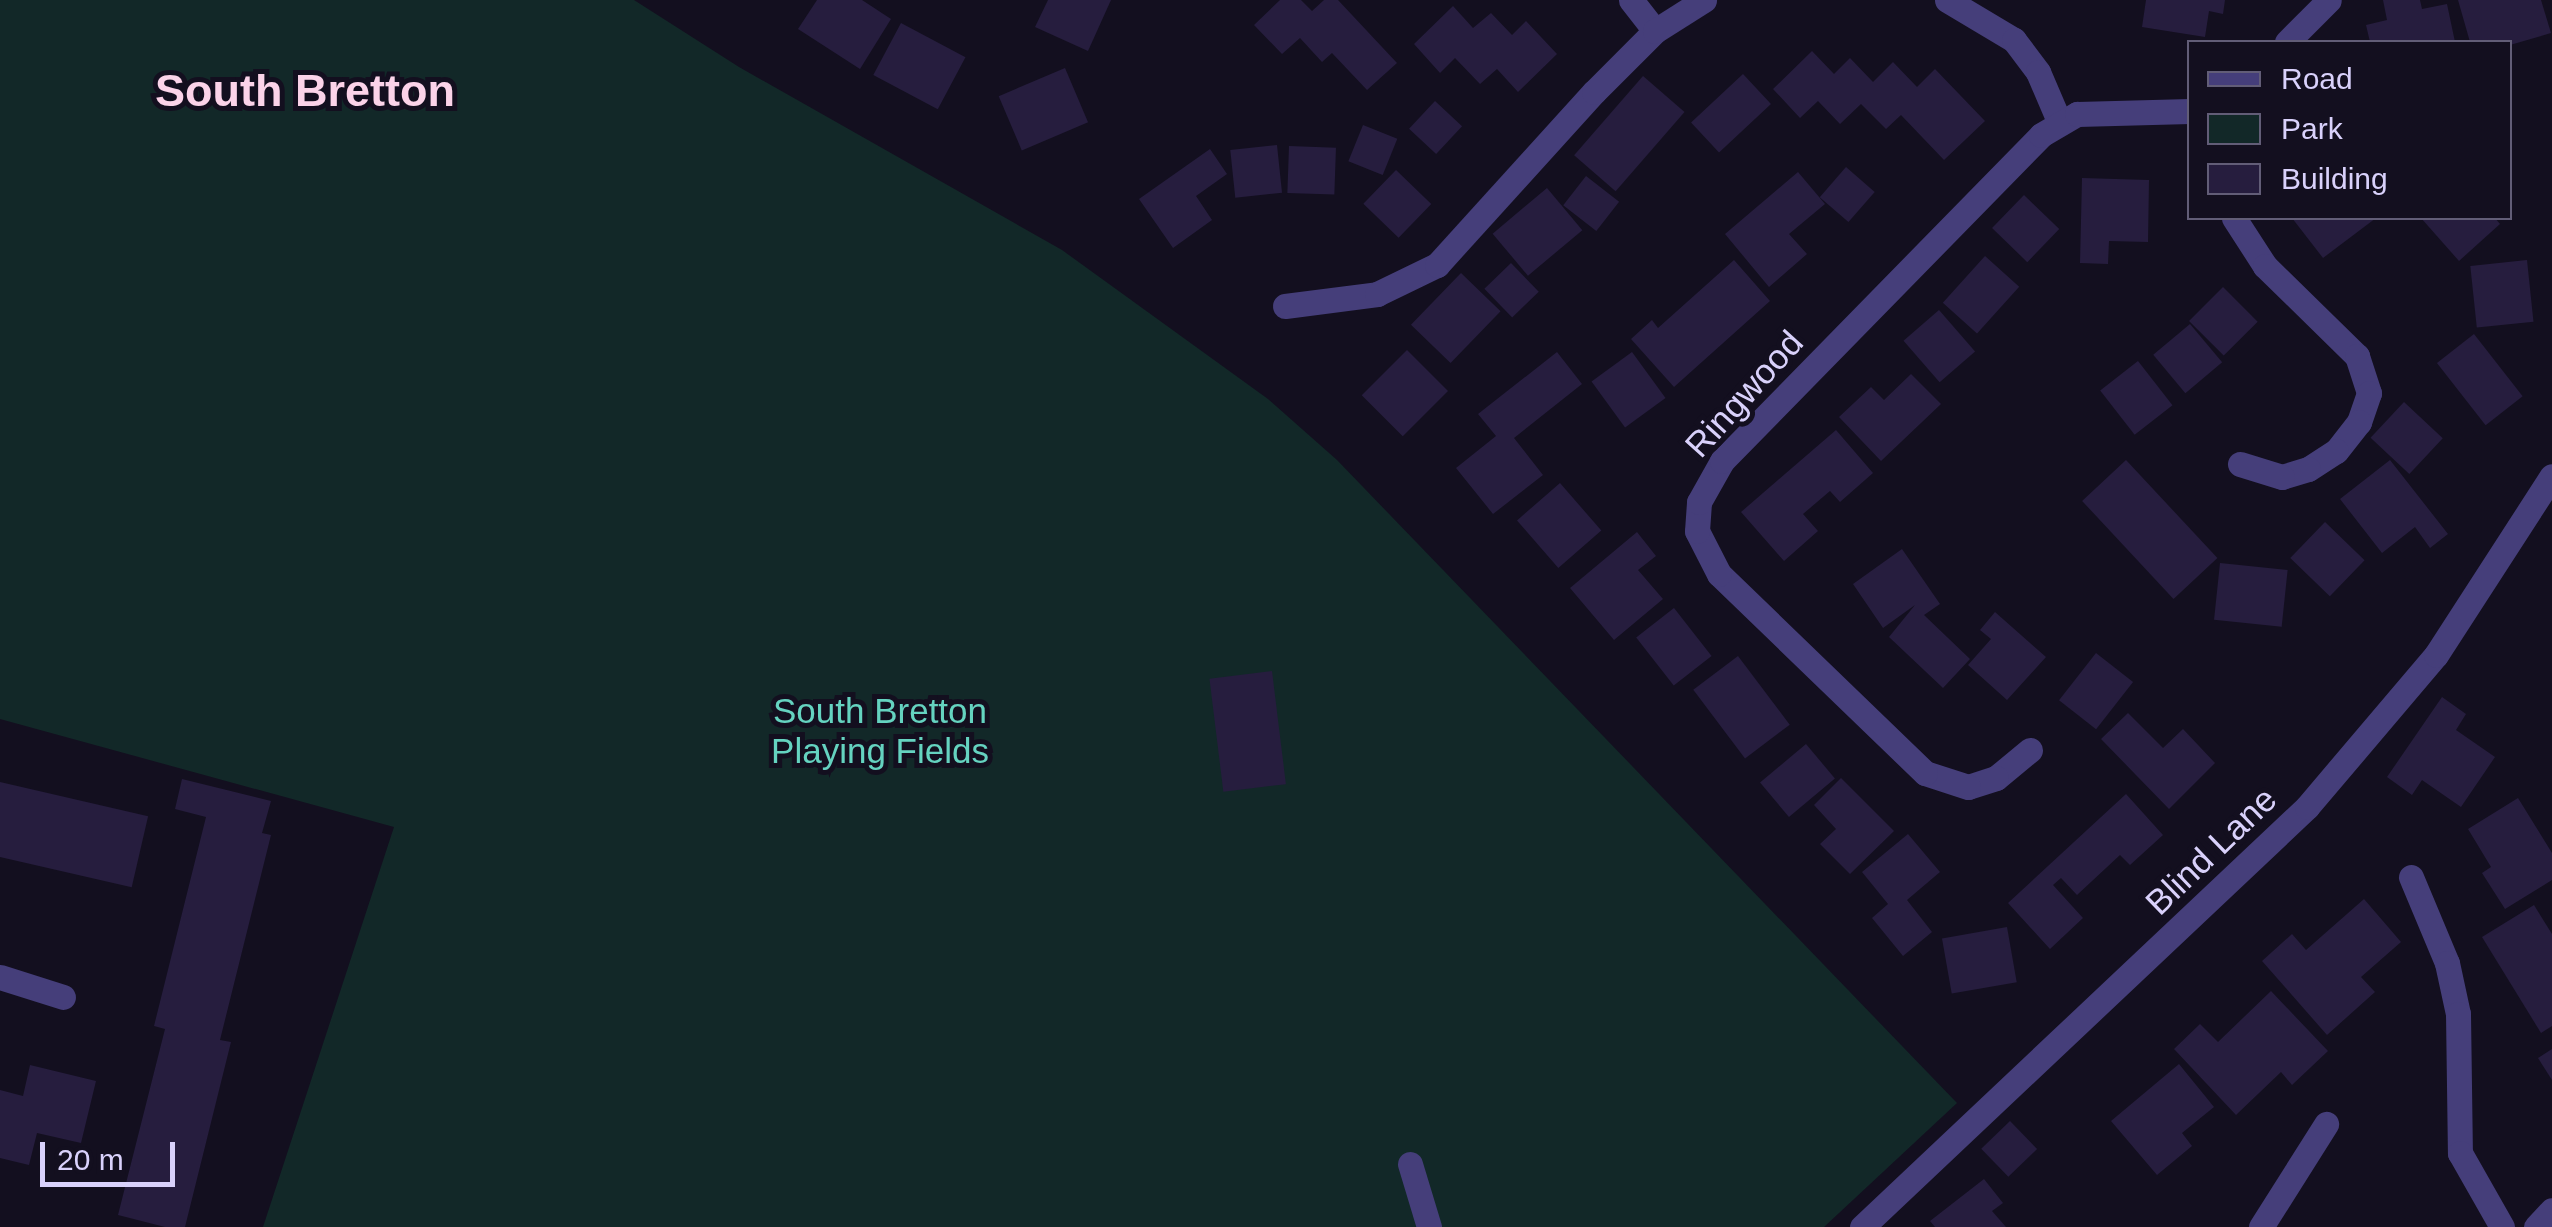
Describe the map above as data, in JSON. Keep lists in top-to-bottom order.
{
  "streets": {
    "street": ["Ringwood", "Blind Lane"]
  },
  "districts": ["South Bretton"],
  "parks": ["South Bretton Playing Fields"],
  "legend": ["Road", "Park", "Building"],
  "scale_bar": "20 m"
}
